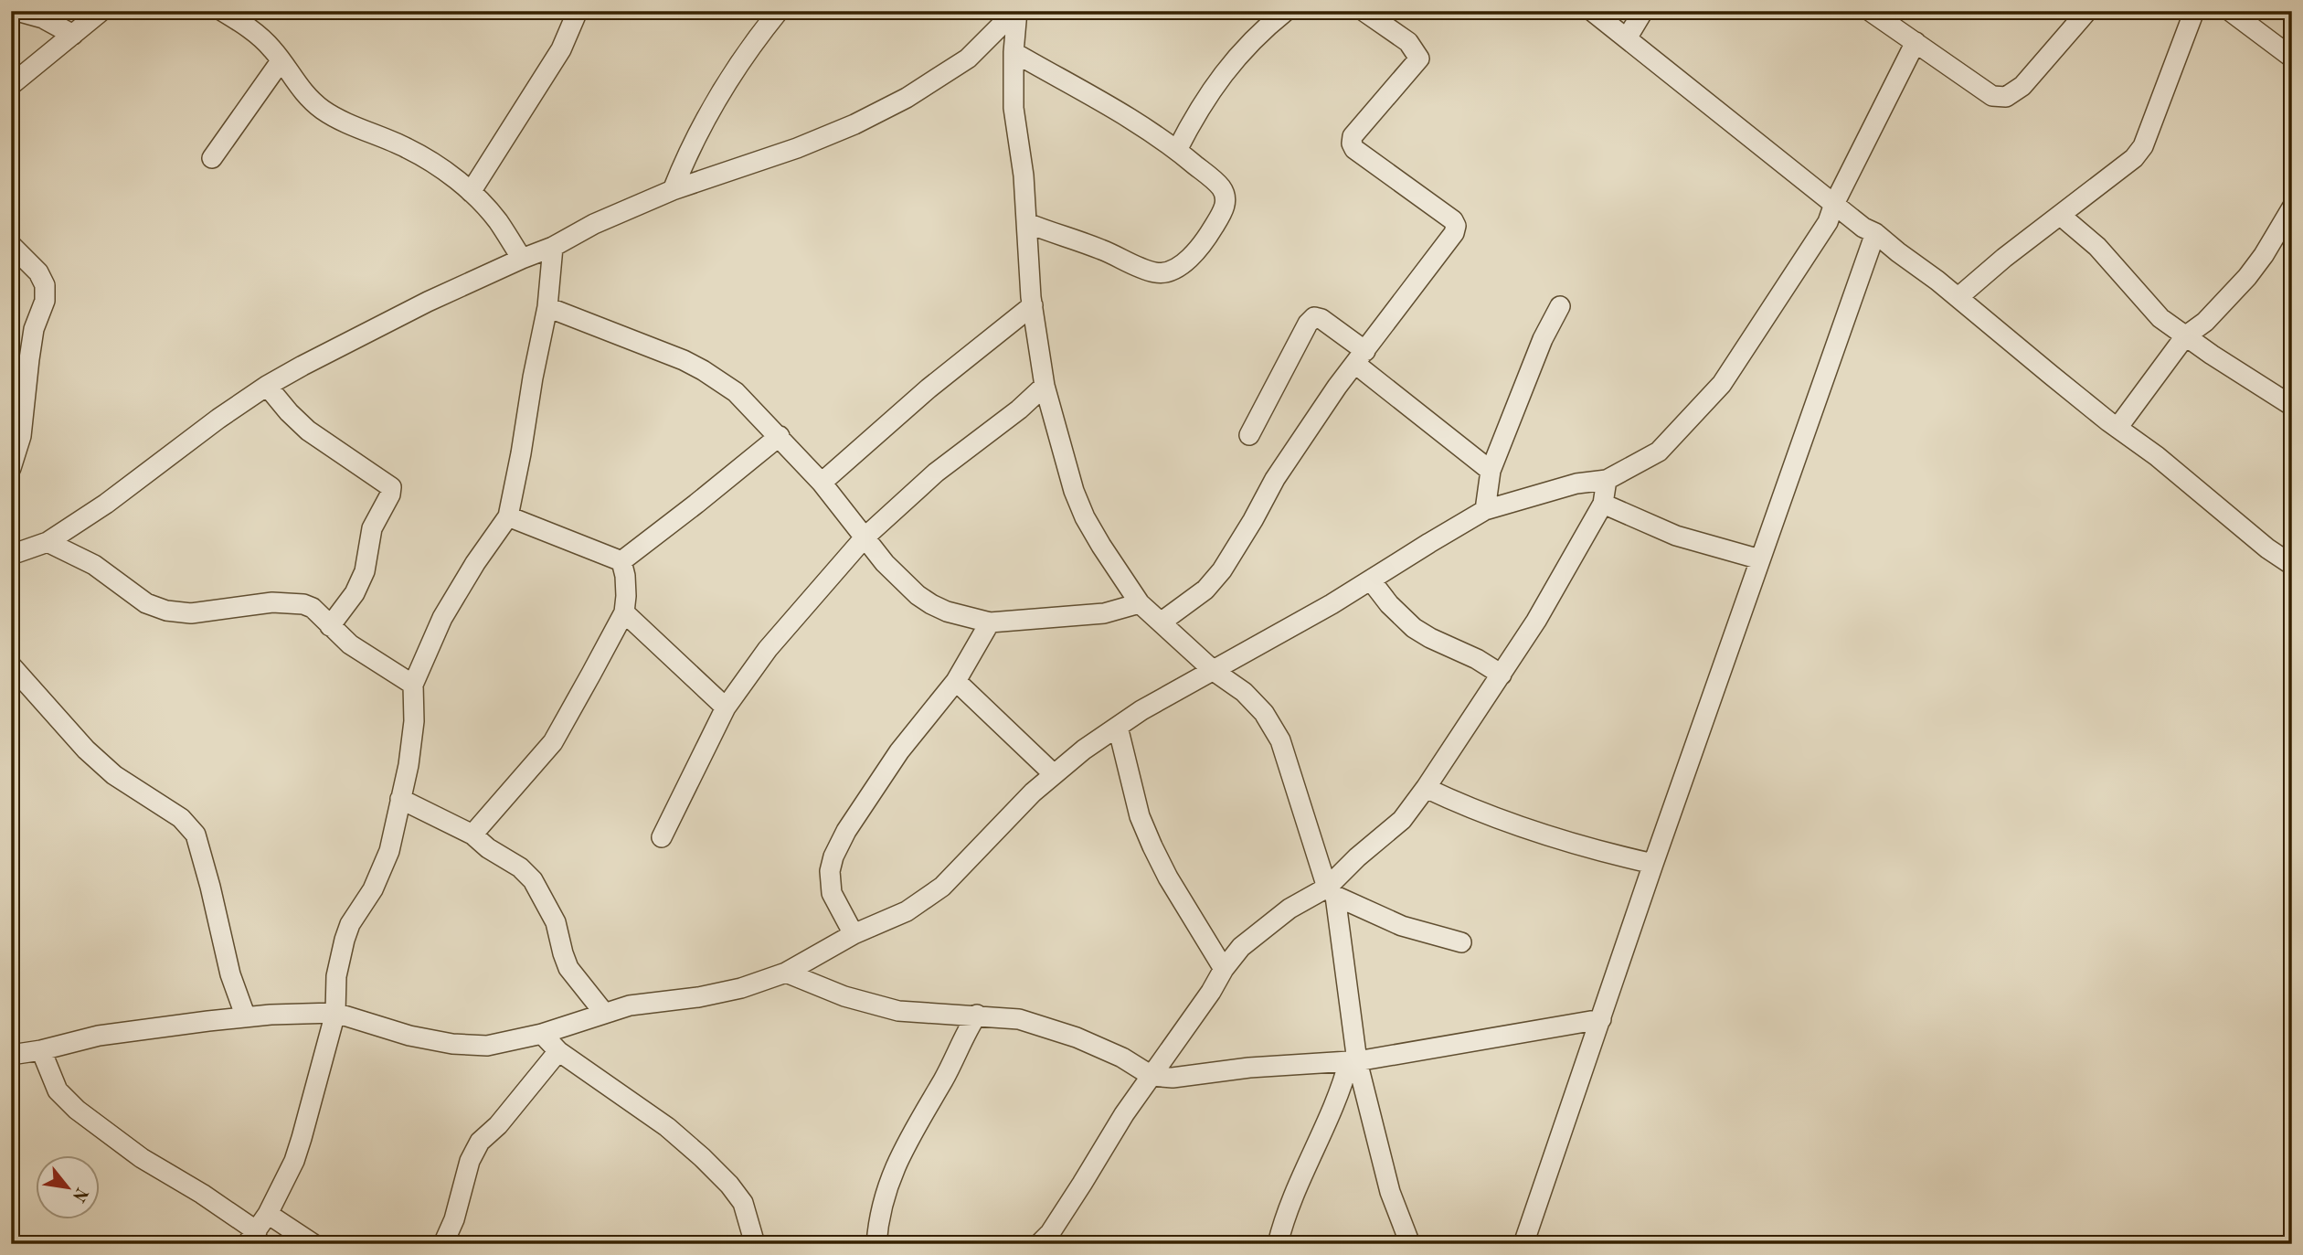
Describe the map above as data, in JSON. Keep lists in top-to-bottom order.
{
  "north": "bottom right"
}
